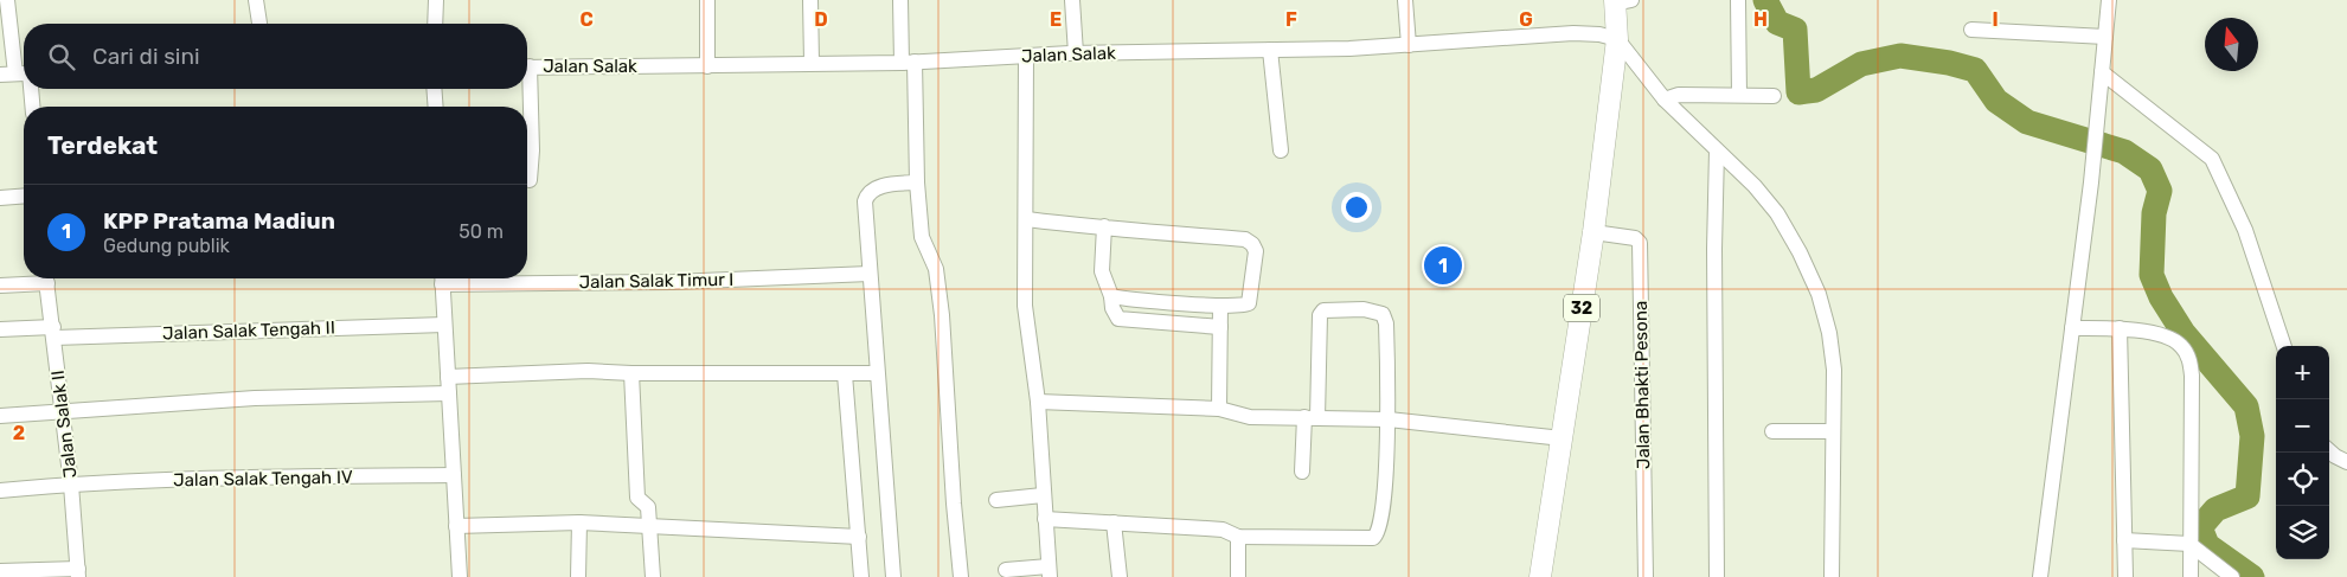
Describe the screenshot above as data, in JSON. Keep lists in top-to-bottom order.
{
  "streets": {
    "highway": ["32"],
    "street": [
      "Jalan Salak",
      "Jalan Salak Timur I",
      "Jalan Salak Tengah II",
      "Jalan Bhakti Pesona",
      "Jalan Salak II",
      "Jalan Salak Tengah IV"
    ]
  },
  "crossings": [
    ["Jalan Salak", "32"],
    ["32", "Jalan Bhakti Pesona"],
    ["Jalan Salak Tengah II", "Jalan Salak II"],
    ["Jalan Salak II", "Jalan Salak Tengah IV"]
  ],
  "north": "top",
  "page": {
    "search": "Cari di sini",
    "heading": "Terdekat",
    "list": [
      {
        "mark": "1",
        "name": "KPP Pratama Madiun",
        "note": "Gedung publik",
        "value": "50 m"
      }
    ],
    "pins": "1",
    "map_buttons": ["+", "−"]
  },
  "grid": {
    "columns": [
      "C",
      "D",
      "E",
      "F",
      "G",
      "H",
      "I"
    ],
    "rows": ["2"]
  }
}
